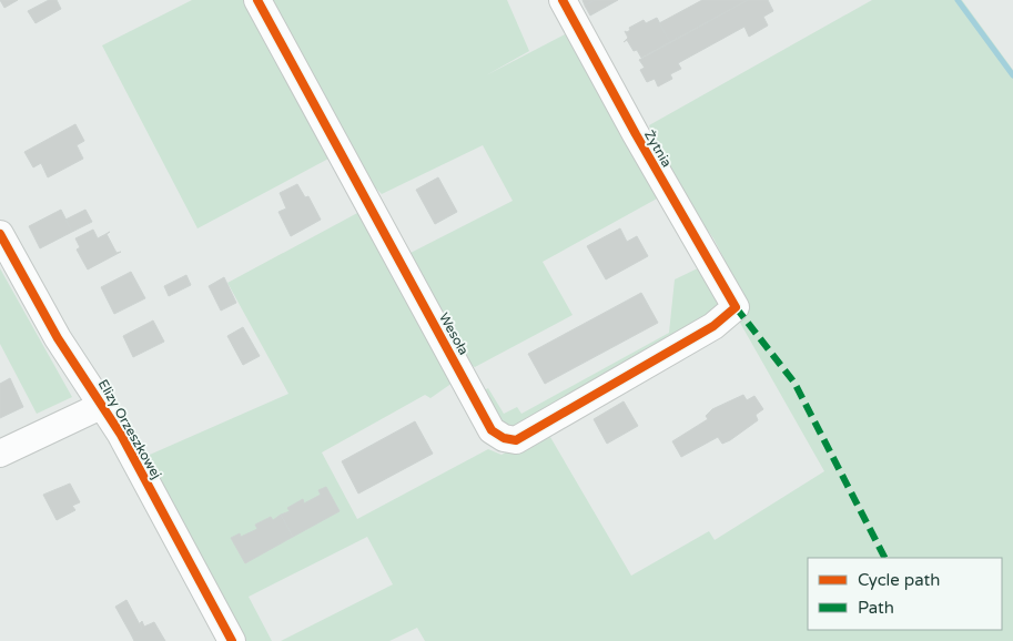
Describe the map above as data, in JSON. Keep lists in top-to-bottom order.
{
  "streets": {
    "street": ["Żytnia", "Wesoła", "Elizy Orzeszkowej"]
  },
  "crossings": [
    ["Żytnia", "Wesoła"]
  ],
  "legend": ["Cycle path", "Path"]
}
